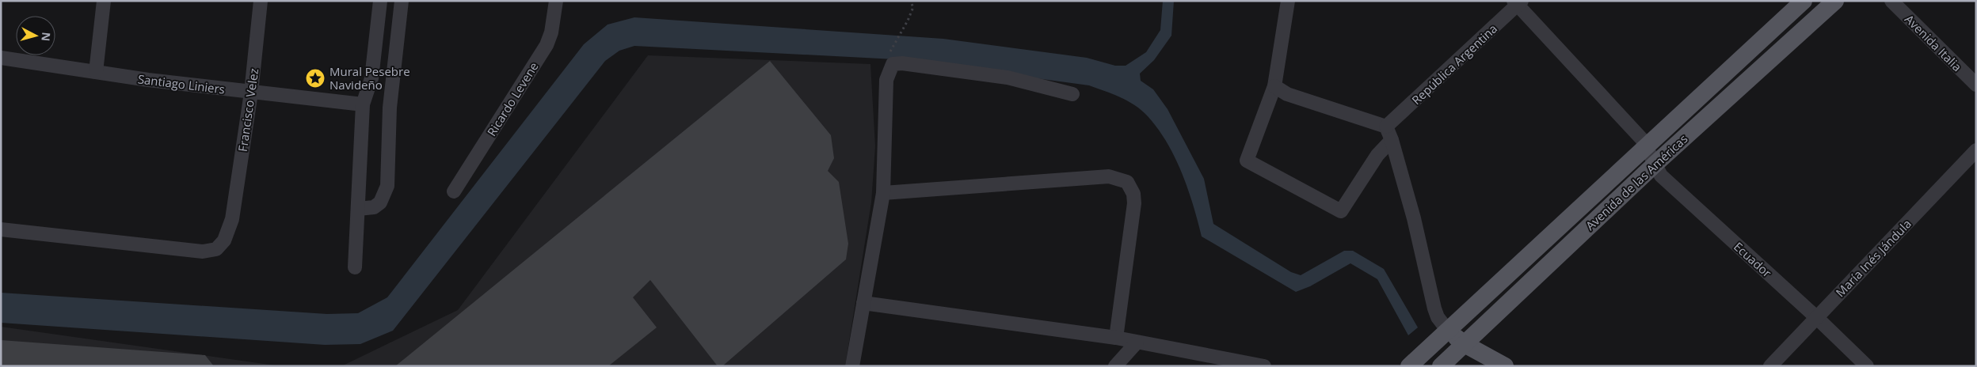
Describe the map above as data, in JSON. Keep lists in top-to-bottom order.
{
  "streets": {
    "main road": ["Avenida de las Américas"],
    "street": [
      "Avenida Italia",
      "República Argentina",
      "Santiago Liniers",
      "Ricardo Levene",
      "Francisco Velez",
      "María Inés Jándula",
      "Ecuador"
    ]
  },
  "crossings": [
    ["República Argentina", "Ecuador"],
    ["Santiago Liniers", "Francisco Velez"],
    ["Avenida de las Américas", "Ecuador"],
    ["María Inés Jándula", "Ecuador"]
  ],
  "places": {
    "place": ["Mural Pesebre Navideño"]
  },
  "north": "right"
}
